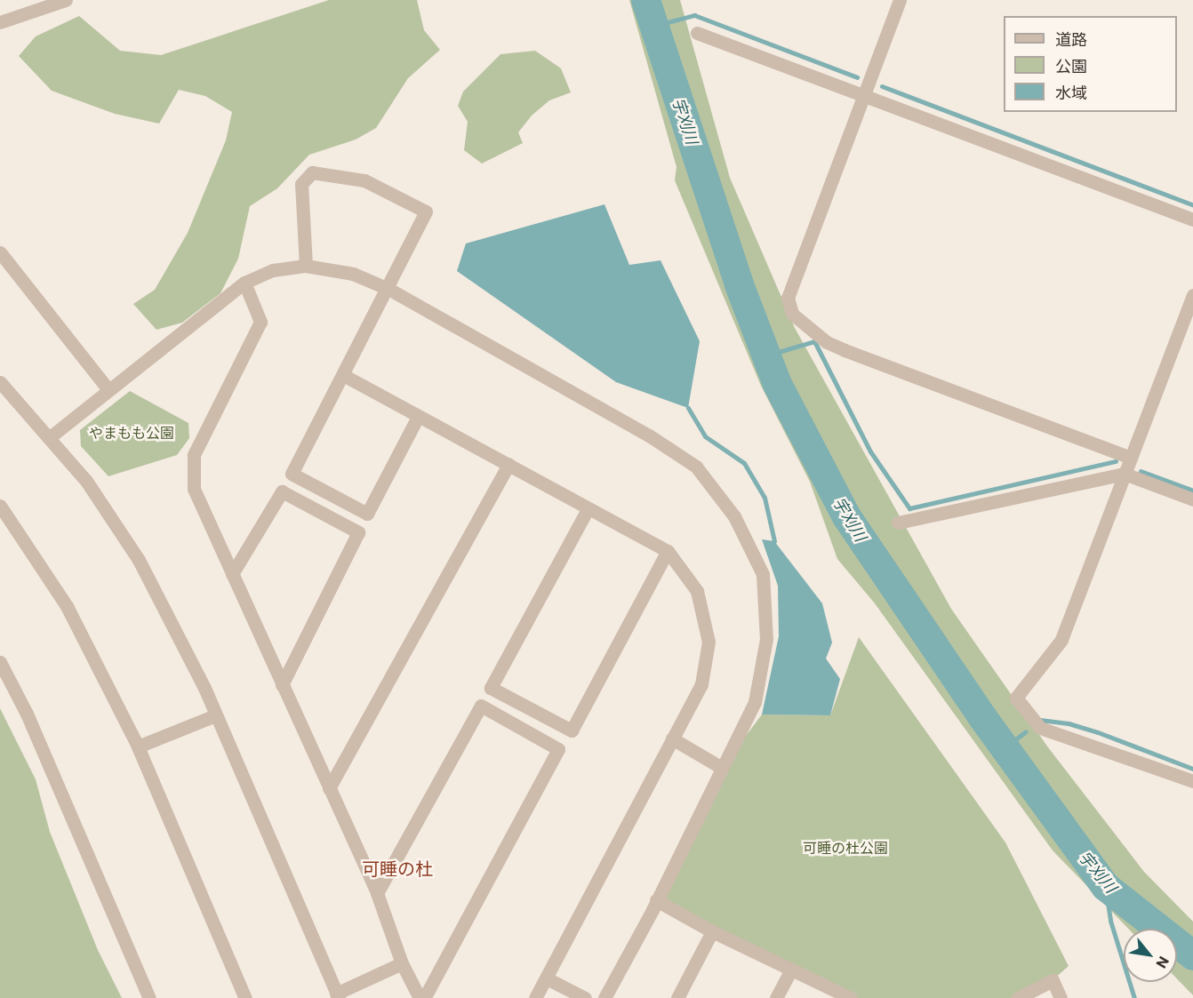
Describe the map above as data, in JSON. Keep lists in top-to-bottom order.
{
  "districts": ["可睡の杜"],
  "water": ["宇刈川"],
  "parks": ["やまもも公園", "可睡の杜公園"],
  "legend": ["道路", "公園", "水域"],
  "north": "bottom right"
}
